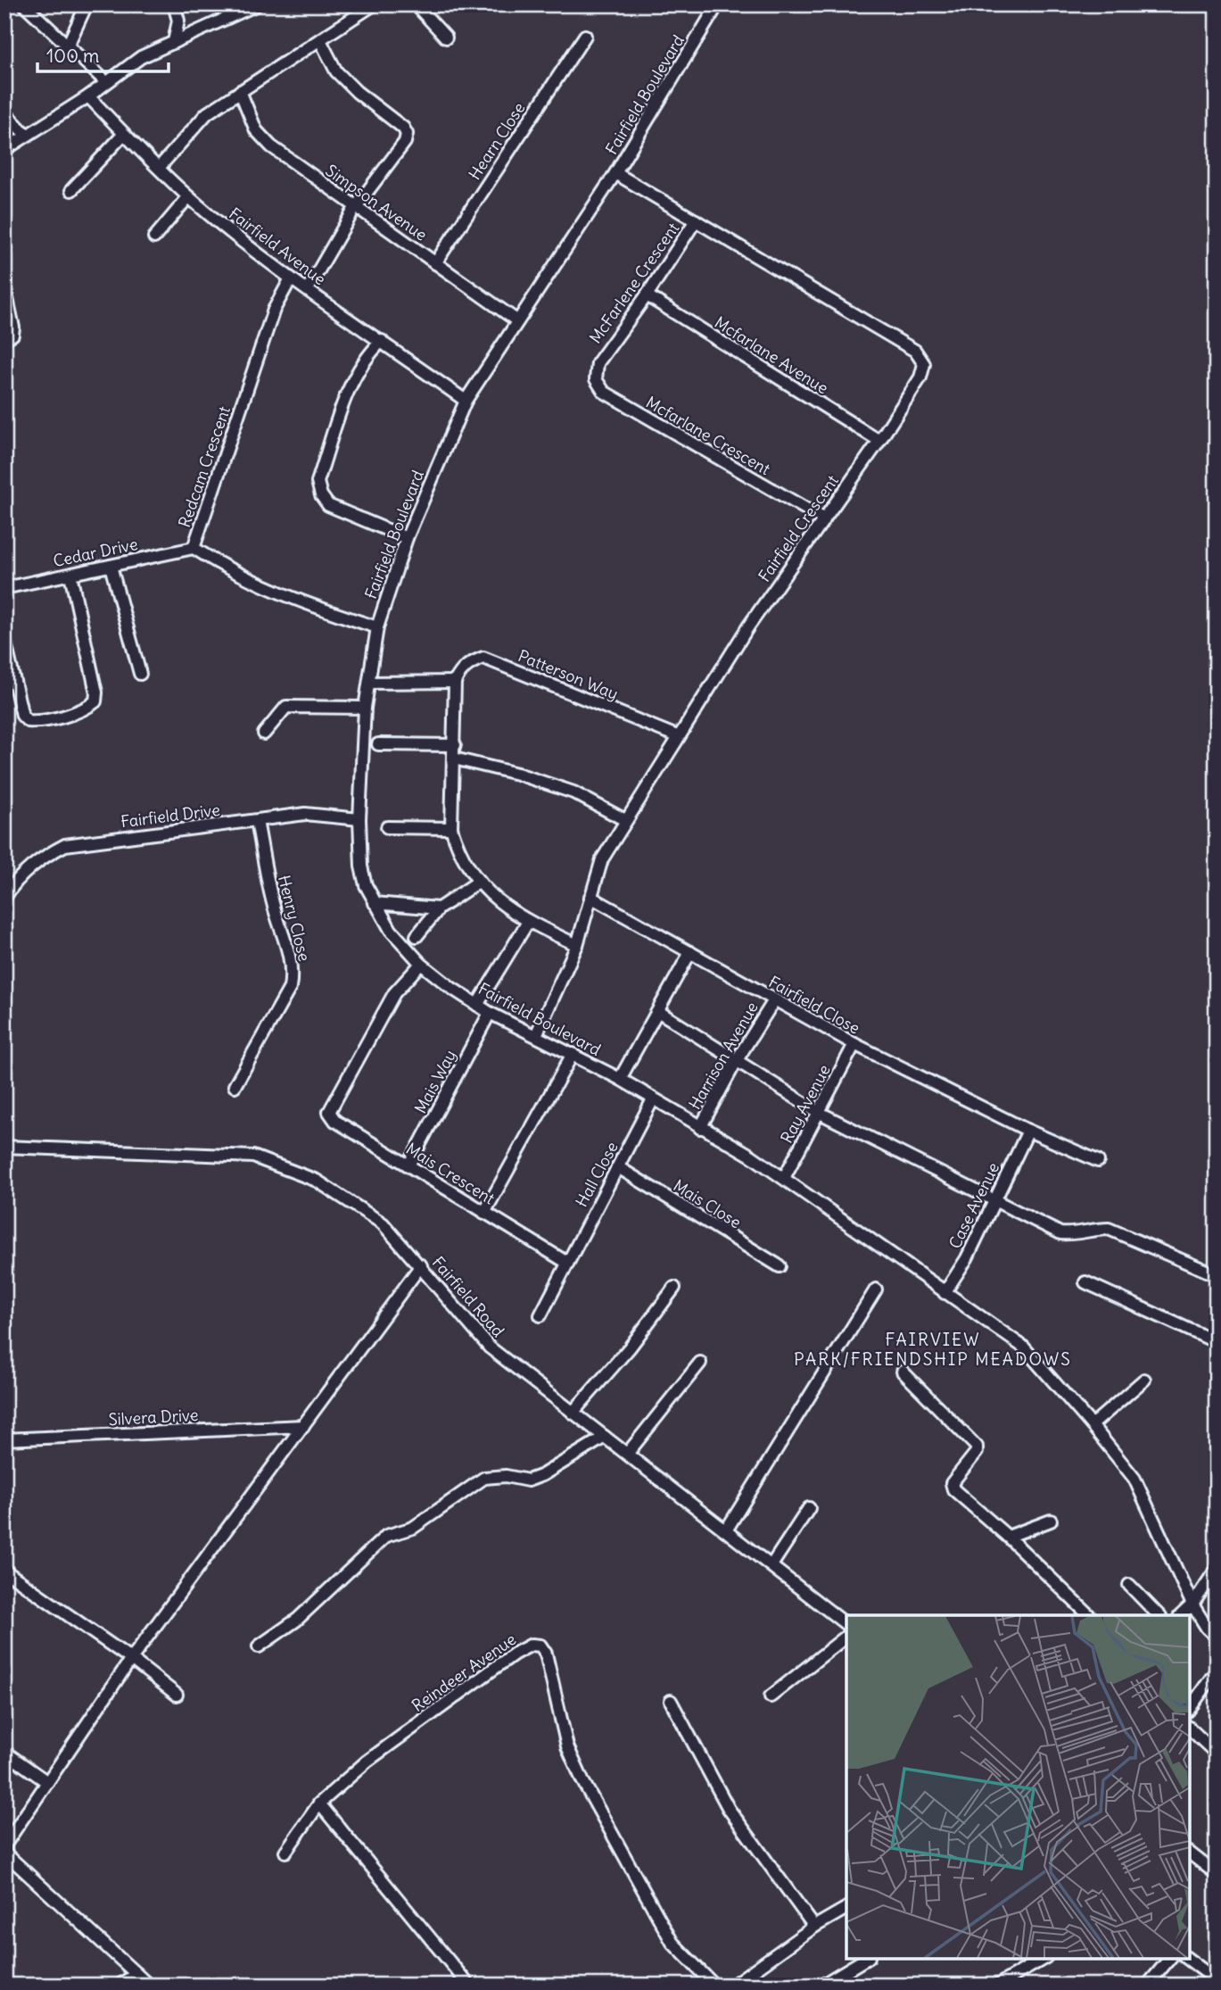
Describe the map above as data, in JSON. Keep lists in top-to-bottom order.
{
  "streets": {
    "street": [
      "Fairfield Boulevard",
      "Hearn Close",
      "Simpson Avenue",
      "Fairfield Avenue",
      "McFarlene Crescent",
      "Mcfarlane Avenue",
      "Mcfarlane Crescent",
      "Redcam Crescent",
      "Fairfield Crescent",
      "Cedar Drive",
      "Patterson Way",
      "Fairfield Drive",
      "Henry Close",
      "Fairfield Close",
      "Harrison Avenue",
      "Mais Way",
      "Ray Avenue",
      "Mais Crescent",
      "Hall Close",
      "Mais Close",
      "Case Avenue",
      "Fairfield Road",
      "Silvera Drive",
      "Reindeer Avenue"
    ]
  },
  "crossings": [
    ["Fairfield Boulevard", "Simpson Avenue"],
    ["Fairfield Boulevard", "Fairfield Avenue"],
    ["Fairfield Boulevard", "Redcam Crescent"],
    ["Fairfield Boulevard", "Fairfield Crescent"],
    ["Fairfield Boulevard", "Fairfield Drive"],
    ["Fairfield Boulevard", "Harrison Avenue"],
    ["Fairfield Boulevard", "Mais Way"],
    ["Fairfield Boulevard", "Ray Avenue"],
    ["Fairfield Boulevard", "Mais Crescent"],
    ["Fairfield Boulevard", "Hall Close"],
    ["Fairfield Boulevard", "Case Avenue"],
    ["Hearn Close", "Simpson Avenue"],
    ["Fairfield Avenue", "Redcam Crescent"],
    ["McFarlene Crescent", "Mcfarlane Avenue"],
    ["McFarlene Crescent", "Mcfarlane Crescent"],
    ["McFarlene Crescent", "Fairfield Crescent"],
    ["Mcfarlane Avenue", "Fairfield Crescent"],
    ["Mcfarlane Crescent", "Fairfield Crescent"],
    ["Redcam Crescent", "Cedar Drive"],
    ["Fairfield Crescent", "Patterson Way"],
    ["Fairfield Crescent", "Fairfield Close"],
    ["Fairfield Drive", "Henry Close"],
    ["Fairfield Close", "Harrison Avenue"],
    ["Fairfield Close", "Ray Avenue"],
    ["Fairfield Close", "Case Avenue"],
    ["Mais Way", "Mais Crescent"],
    ["Mais Crescent", "Hall Close"],
    ["Hall Close", "Mais Close"]
  ],
  "districts": ["FAIRVIEW PARK/FRIENDSHIP MEADOWS"],
  "scale_bar": "100 m"
}
